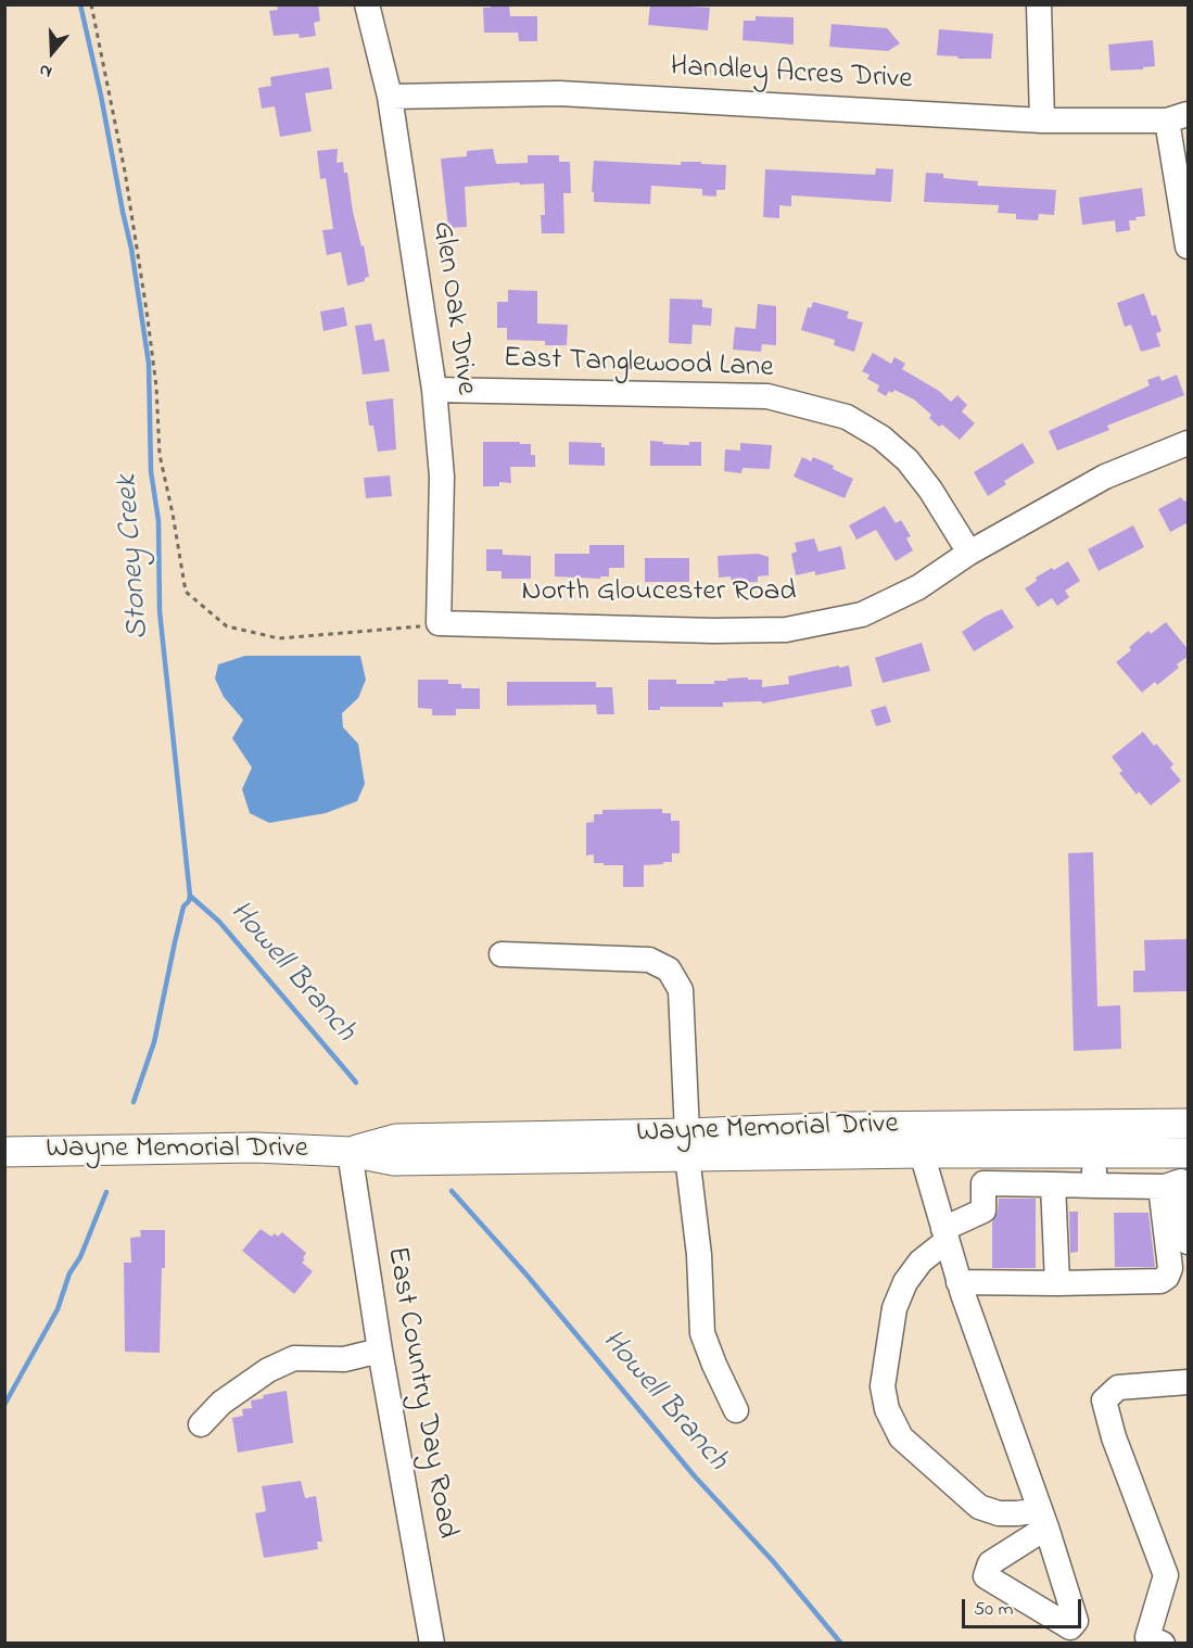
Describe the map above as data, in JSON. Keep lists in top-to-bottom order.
{
  "streets": {
    "main road": ["Wayne Memorial Drive"],
    "street": [
      "Handley Acres Drive",
      "Glen Oak Drive",
      "East Tanglewood Lane",
      "North Gloucester Road",
      "East Country Day Road"
    ]
  },
  "crossings": [
    ["Handley Acres Drive", "Glen Oak Drive"],
    ["Glen Oak Drive", "East Tanglewood Lane"],
    ["Glen Oak Drive", "North Gloucester Road"],
    ["East Tanglewood Lane", "North Gloucester Road"],
    ["Wayne Memorial Drive", "East Country Day Road"]
  ],
  "water": ["Stoney Creek", "Howell Branch"],
  "scale_bar": "50 m",
  "north": "bottom"
}
